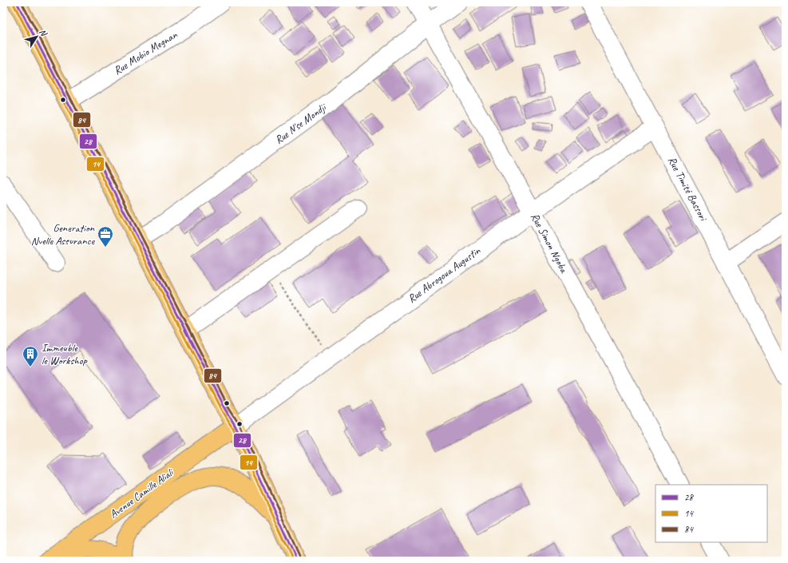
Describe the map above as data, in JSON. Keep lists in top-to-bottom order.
{
  "streets": {
    "main road": ["Avenue Camille Aliali"],
    "street": [
      "Rue Mobio Megnan",
      "Rue N'se Mondji",
      "Rue Timité Bassori",
      "Rue Simon Ngoba",
      "Rue Abrogoua Augustin"
    ]
  },
  "crossings": [
    ["Rue N'se Mondji", "Rue Simon Ngoba"],
    ["Rue Timité Bassori", "Rue Abrogoua Augustin"],
    ["Rue Simon Ngoba", "Rue Abrogoua Augustin"],
    ["Rue Abrogoua Augustin", "Avenue Camille Aliali"]
  ],
  "places": {
    "office": ["Generation Nvelle Assurance"],
    "building": ["Immeuble le Workshop"]
  },
  "lines": ["transit line 28", "transit line 84", "transit line 14"],
  "legend": ["28", "14", "84"],
  "north": "top right"
}
